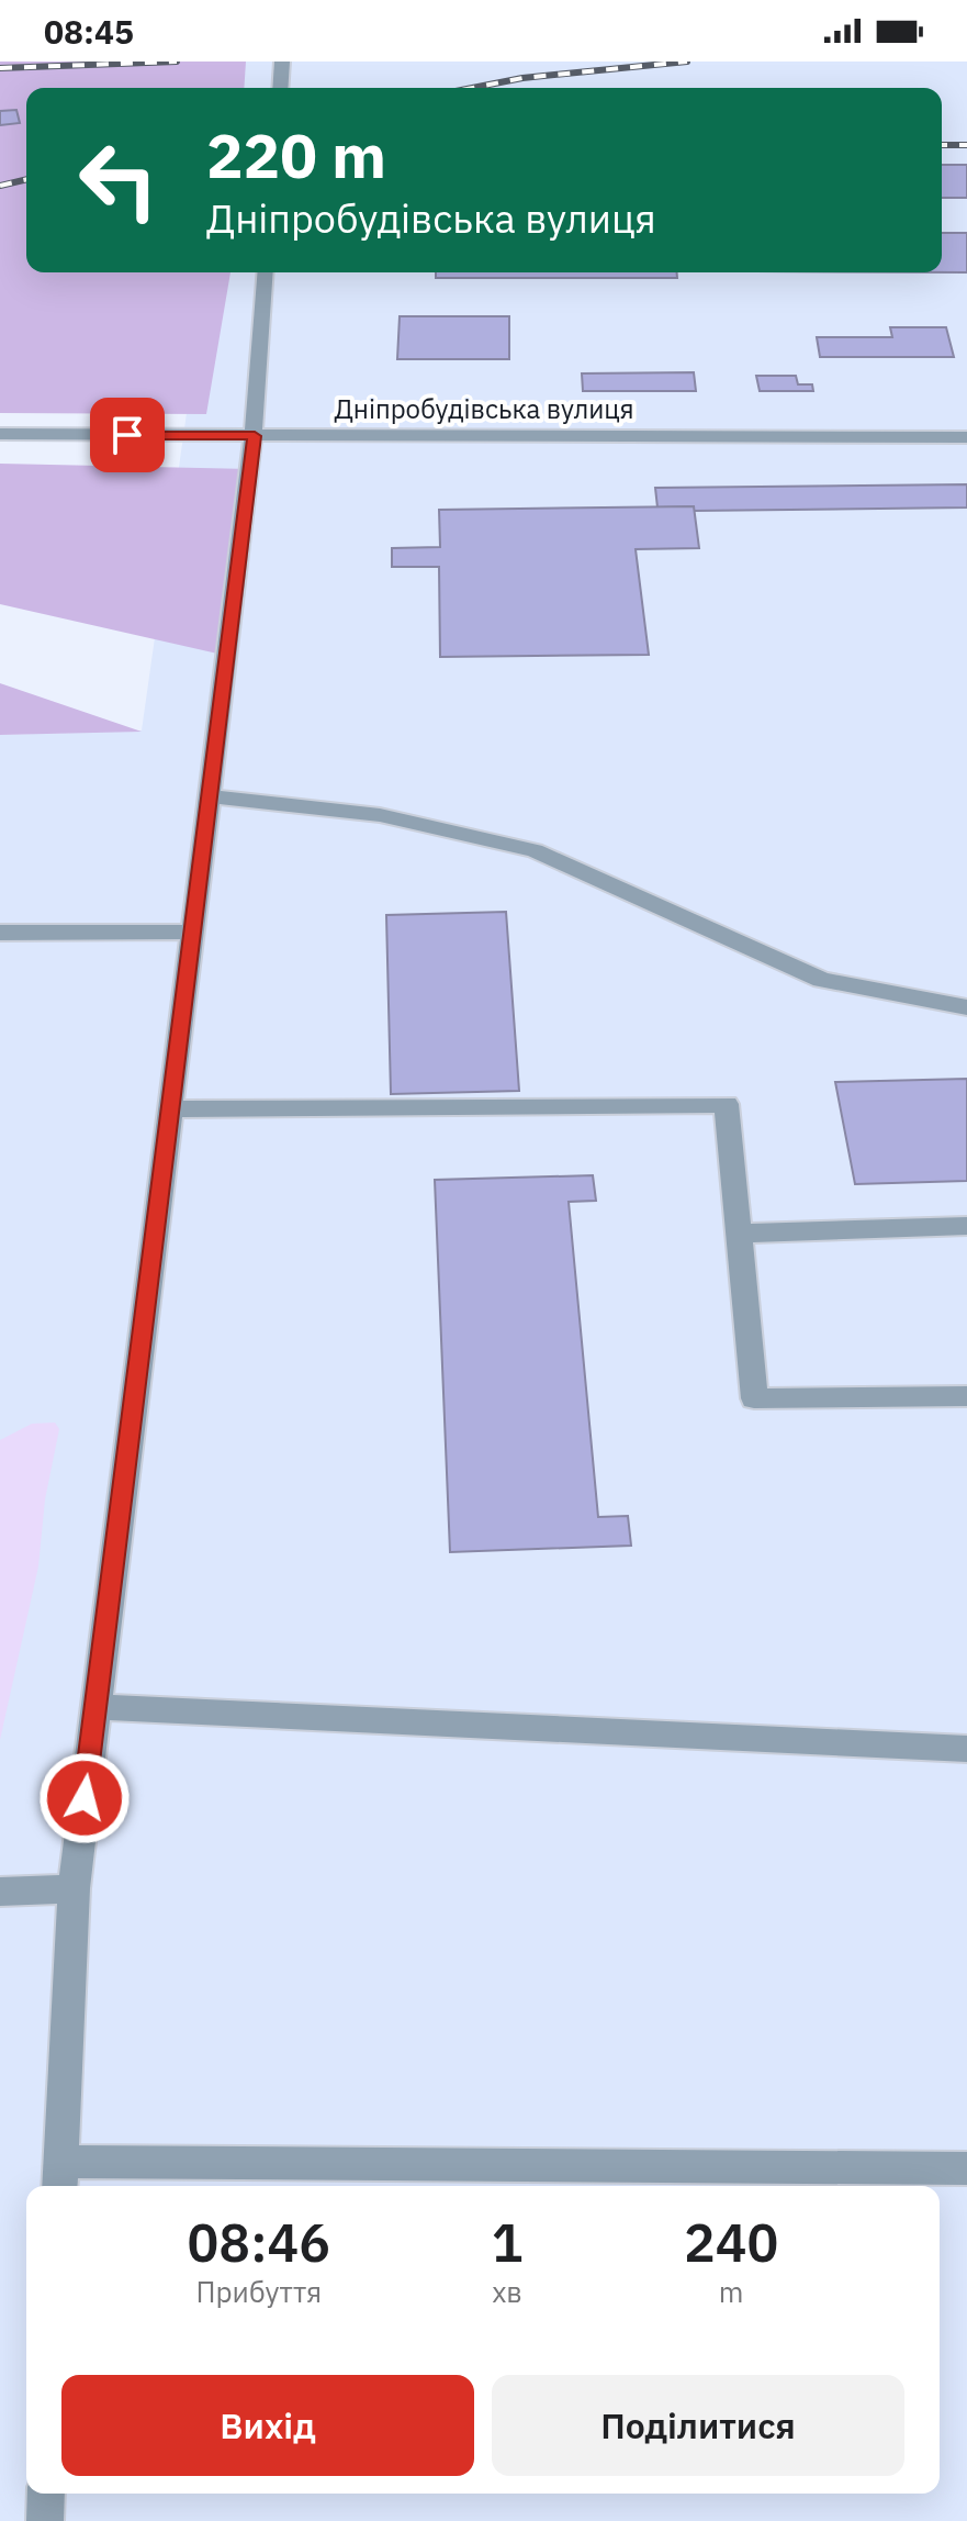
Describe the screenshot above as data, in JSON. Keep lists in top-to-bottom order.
{
  "streets": {
    "street": ["Дніпробудівська вулиця"]
  },
  "page": {
    "status": "08:45",
    "turn": ["220 m", "Дніпробудівська вулиця"],
    "eta": [
      "08:46",
      "Прибуття",
      "1",
      "хв",
      "240",
      "m"
    ],
    "buttons": ["Вихід", "Поділитися"]
  }
}
